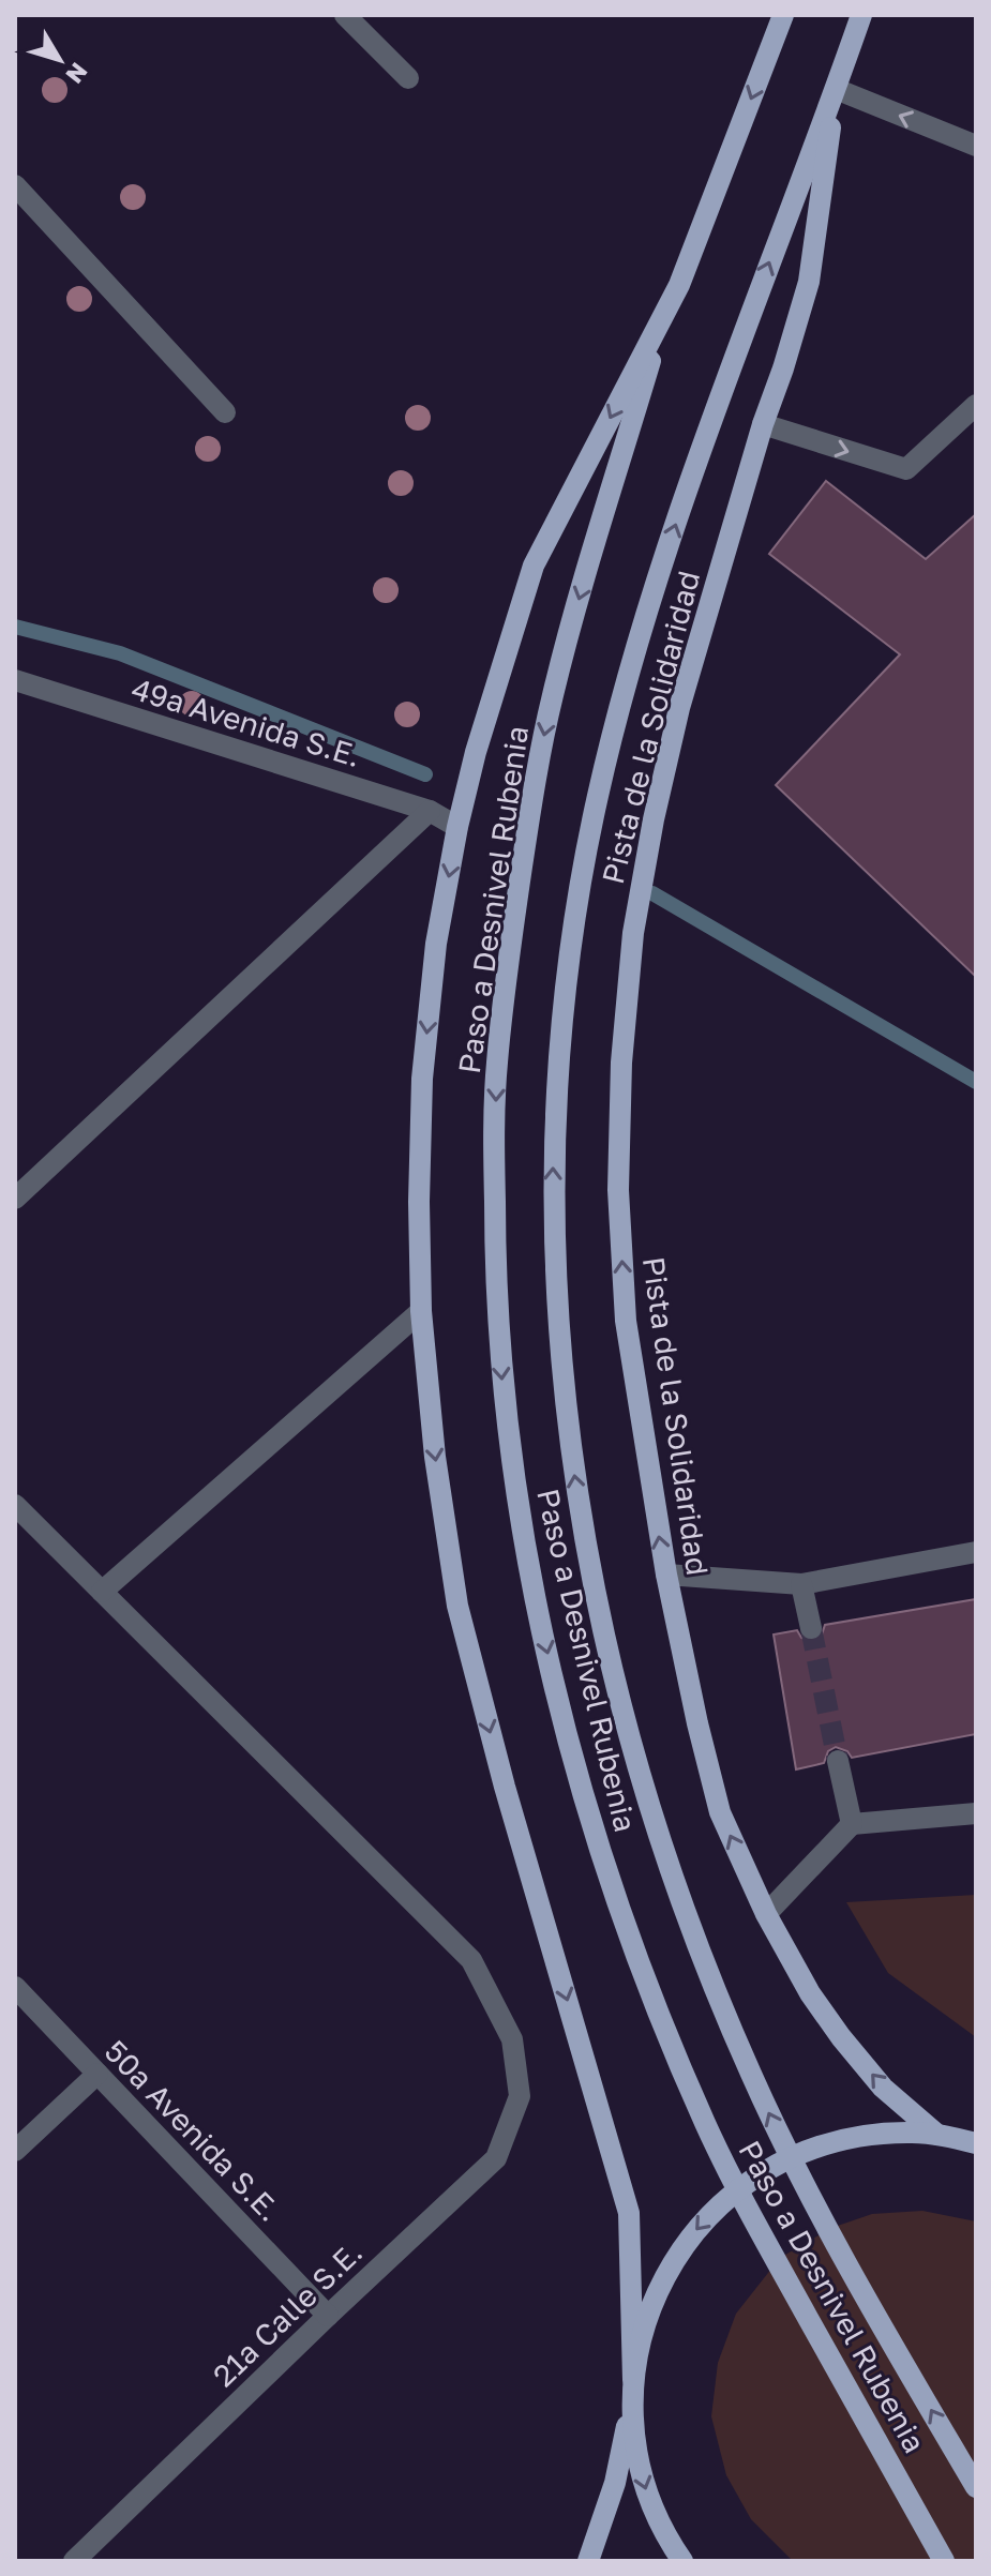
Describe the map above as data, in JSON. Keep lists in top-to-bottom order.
{
  "streets": {
    "main road": ["Pista de la Solidaridad", "Paso a Desnivel Rubenia"],
    "street": ["49a Avenida S.E.", "50a Avenida S.E.", "21a Calle S.E."]
  },
  "crossings": [
    ["Pista de la Solidaridad", "Paso a Desnivel Rubenia"],
    ["50a Avenida S.E.", "21a Calle S.E."]
  ],
  "north": "bottom right"
}
